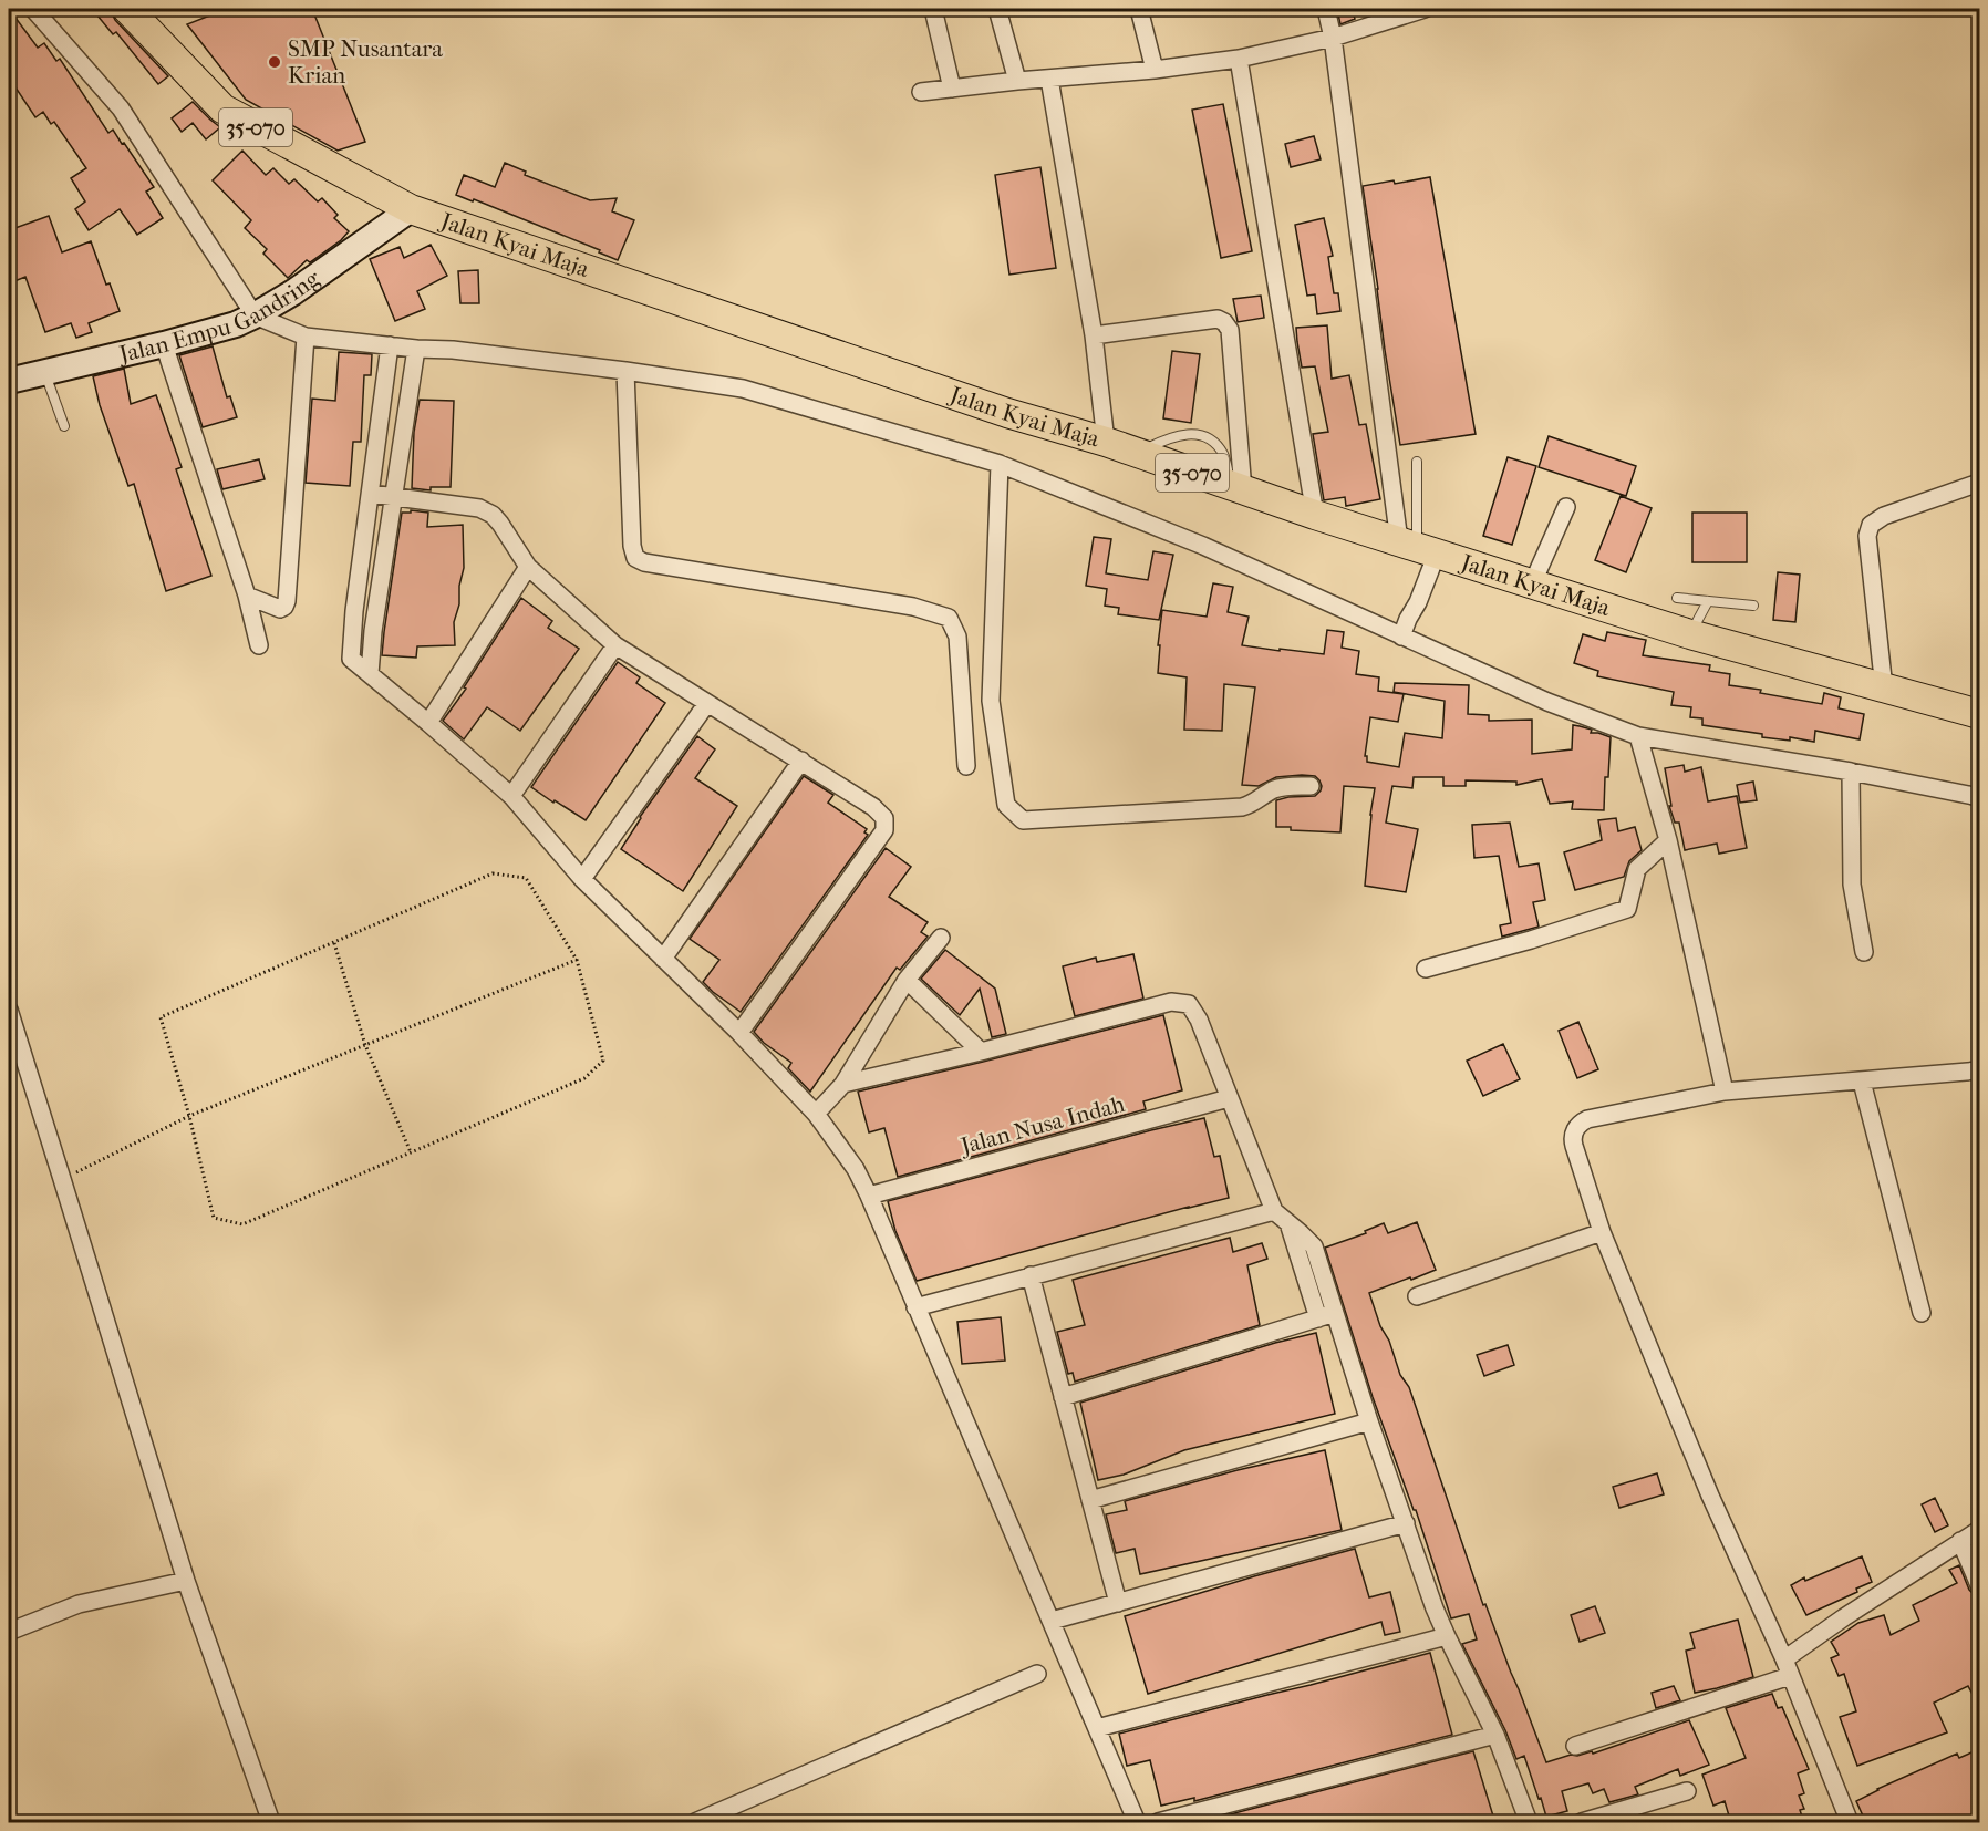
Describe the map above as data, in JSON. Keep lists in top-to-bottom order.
{
  "streets": {
    "main road": ["35-070", "Jalan Kyai Maja", "Jalan Empu Gandring"],
    "street": ["Jalan Nusa Indah"]
  },
  "crossings": [
    ["Jalan Kyai Maja", "Jalan Empu Gandring"]
  ],
  "places": ["SMP Nusantara Krian"]
}
